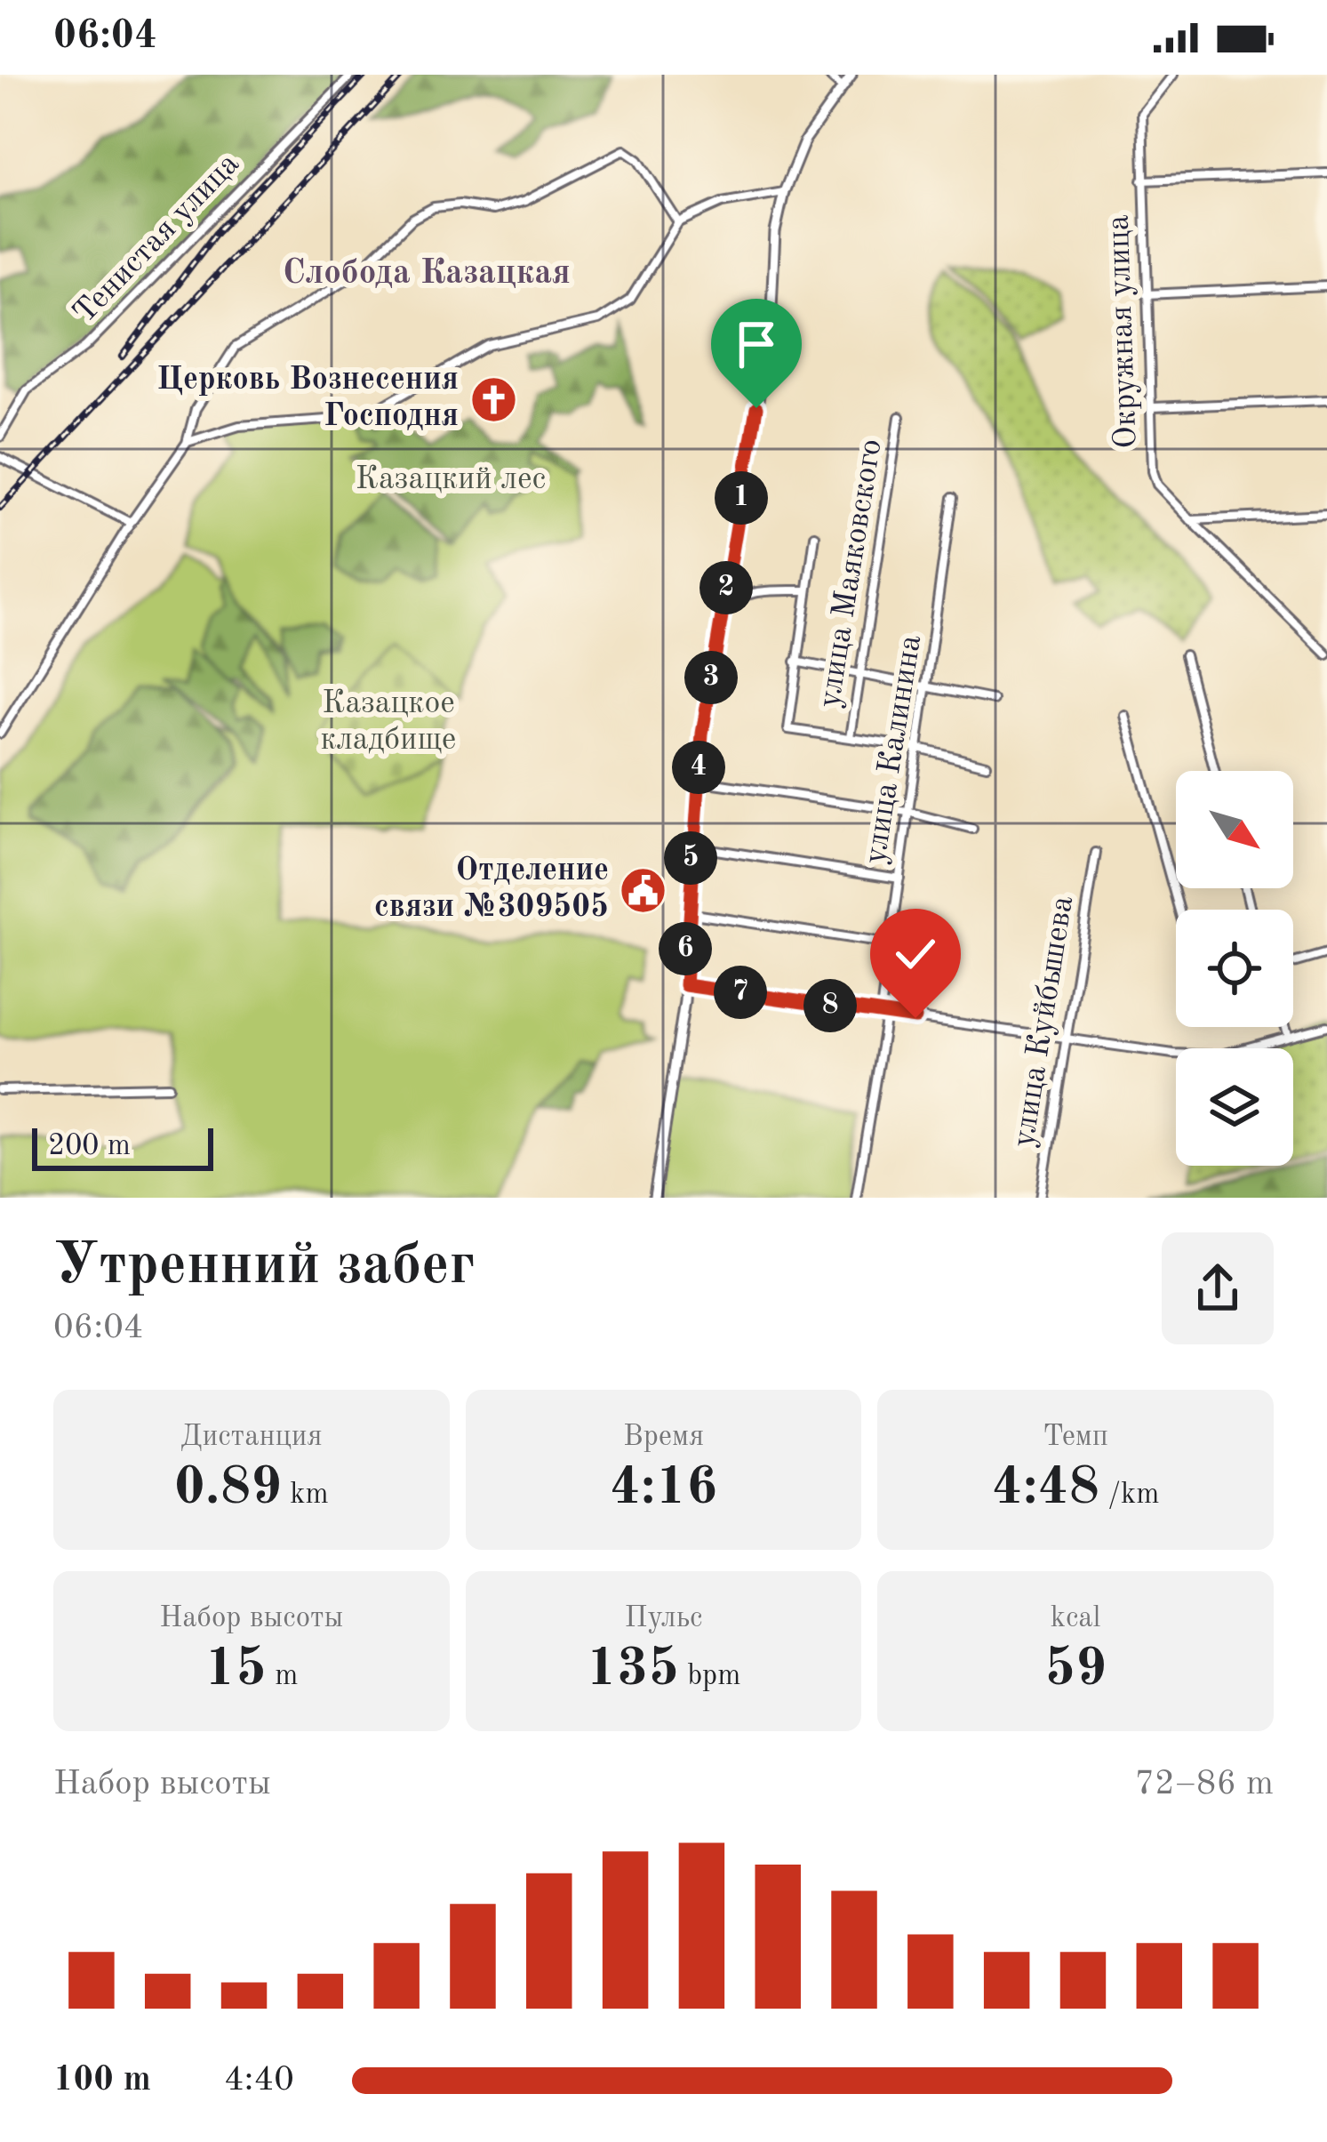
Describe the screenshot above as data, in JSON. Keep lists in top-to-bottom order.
{
  "streets": {
    "street": [
      "Тенистая улица",
      "Окружная улица",
      "улица Маяковского",
      "улица Калинина",
      "улица Куйбышева"
    ]
  },
  "districts": ["Слобода Казацкая"],
  "parks": ["Казацкий лес", "Казацкое кладбище"],
  "places": {
    "church": ["Церковь Вознесения Господня"],
    "public building": ["Отделение связи №309505"]
  },
  "scale_bar": "200 m",
  "north": "bottom right",
  "page": {
    "status": "06:04",
    "pins": [
      "1",
      "2",
      "3",
      "4",
      "5",
      "6",
      "7",
      "8"
    ],
    "scale": "200 m",
    "heading": ["Утренний забег", "06:04"],
    "stats": [
      ["Дистанция", "0.89 km"],
      ["Время", "4:16"],
      ["Темп", "4:48 /km"],
      ["Набор высоты", "15 m"],
      ["Пульс", "135 bpm"],
      ["kcal", "59"]
    ],
    "chart": ["Набор высоты", "72–86 m"],
    "list": [
      {
        "name": "100 m",
        "note": "4:40"
      }
    ]
  }
}
